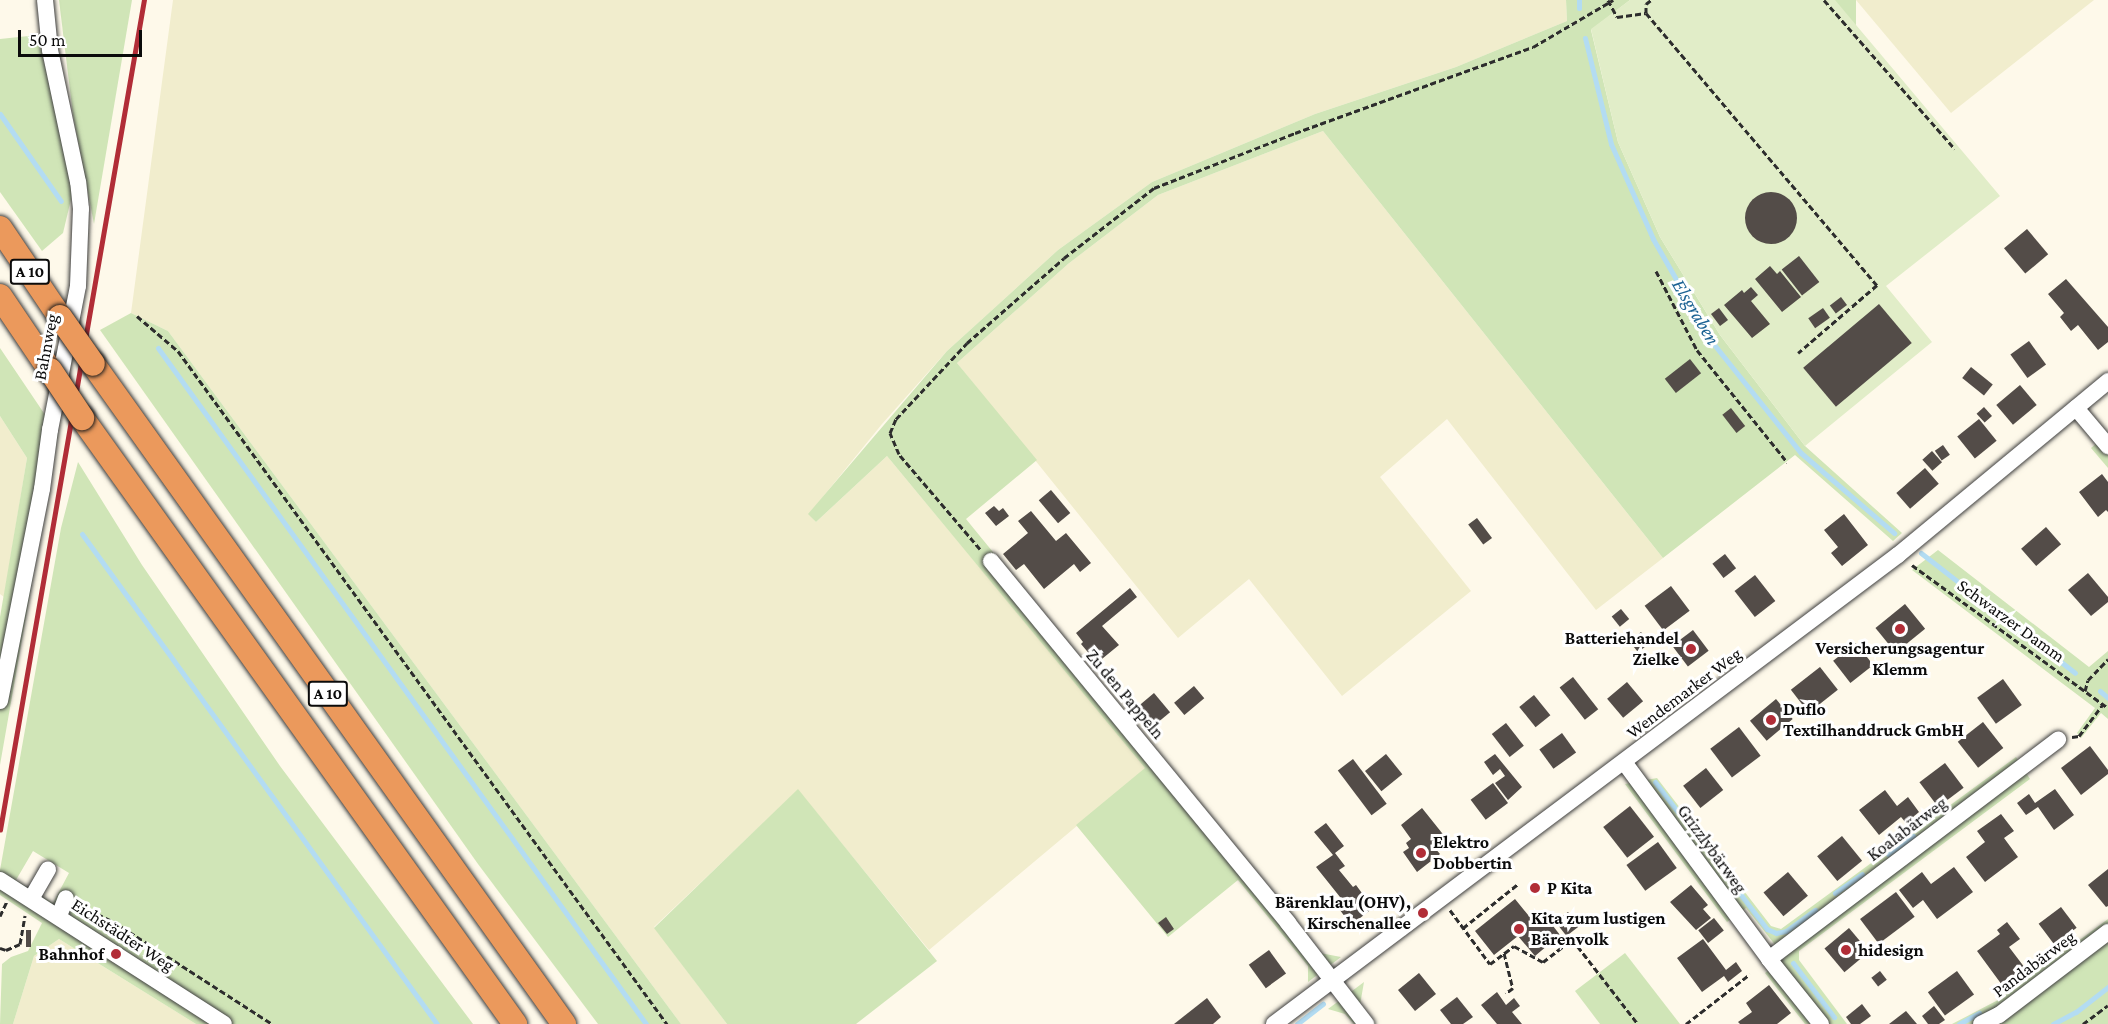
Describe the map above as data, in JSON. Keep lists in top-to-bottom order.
{
  "streets": {
    "highway": ["A 10"],
    "street": [
      "Bahnweg",
      "Wendemarker Weg",
      "Zu den Pappeln",
      "Koalabärweg",
      "Grizzlybärweg",
      "Eichstädter Weg",
      "Pandabärweg"
    ],
    "path": ["Schwarzer Damm"]
  },
  "crossings": [
    ["Schwarzer Damm", "Wendemarker Weg"],
    ["Wendemarker Weg", "Zu den Pappeln"],
    ["Wendemarker Weg", "Grizzlybärweg"],
    ["Koalabärweg", "Grizzlybärweg"]
  ],
  "water": ["Elsgraben"],
  "places": [
    "Versicherungsagentur Klemm",
    "Batteriehandel Zielke",
    "Duflo Textilhanddruck GmbH",
    "Elektro Dobbertin",
    "P Kita",
    "Bärenklau (OHV), Kirschenallee",
    "Kita zum lustigen Bärenvolk",
    "hidesign",
    "Bahnhof"
  ],
  "scale_bar": "50 m"
}
